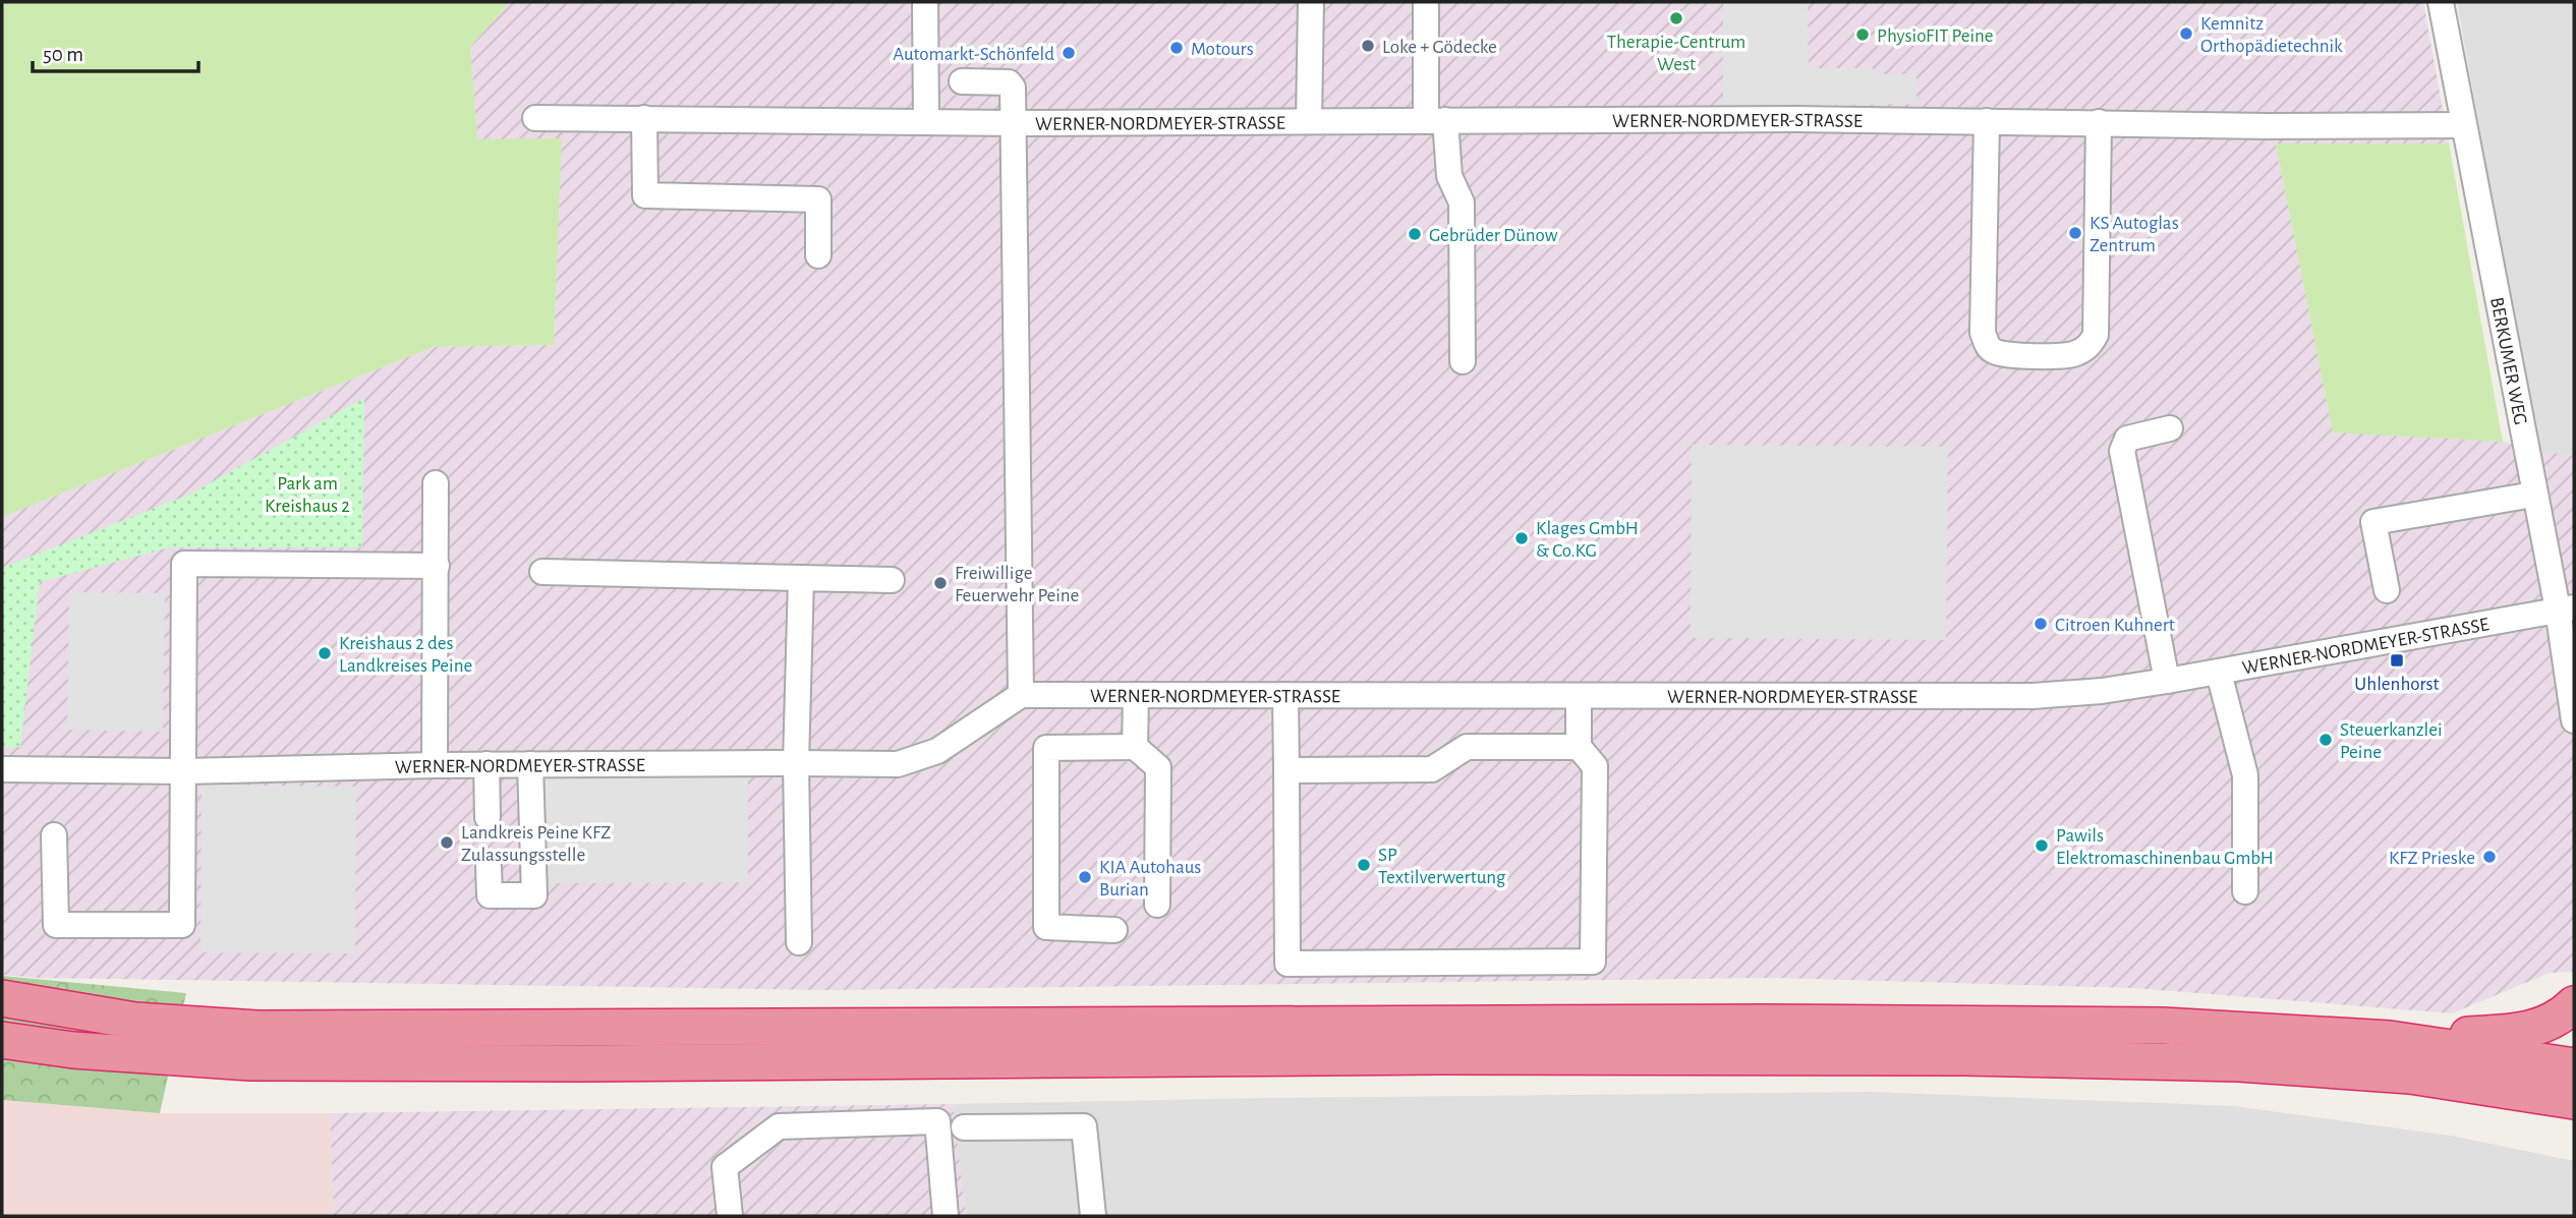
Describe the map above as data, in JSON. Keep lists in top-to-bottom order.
{
  "streets": {
    "street": ["WERNER-NORDMEYER-STRASSE", "BERKUMER WEG"]
  },
  "crossings": [
    ["WERNER-NORDMEYER-STRASSE", "BERKUMER WEG"]
  ],
  "parks": ["Park am Kreishaus 2"],
  "places": {
    "other": [
      "Therapie-Centrum West",
      "Kemnitz Orthopädietechnik",
      "PhysioFIT Peine",
      "Loke + Gödecke",
      "Motours",
      "Automarkt-Schönfeld",
      "KS Autoglas Zentrum",
      "Gebrüder Dünow",
      "Klages GmbH & Co.KG",
      "Freiwillige Feuerwehr Peine",
      "Citroen Kuhnert",
      "Kreishaus 2 des Landkreises Peine",
      "Steuerkanzlei Peine",
      "Landkreis Peine KFZ Zulassungsstelle",
      "Pawils Elektromaschinenbau GmbH",
      "KFZ Prieske",
      "SP Textilverwertung",
      "KIA Autohaus Burian"
    ],
    "transit": ["Uhlenhorst"]
  },
  "scale_bar": "50 m"
}
